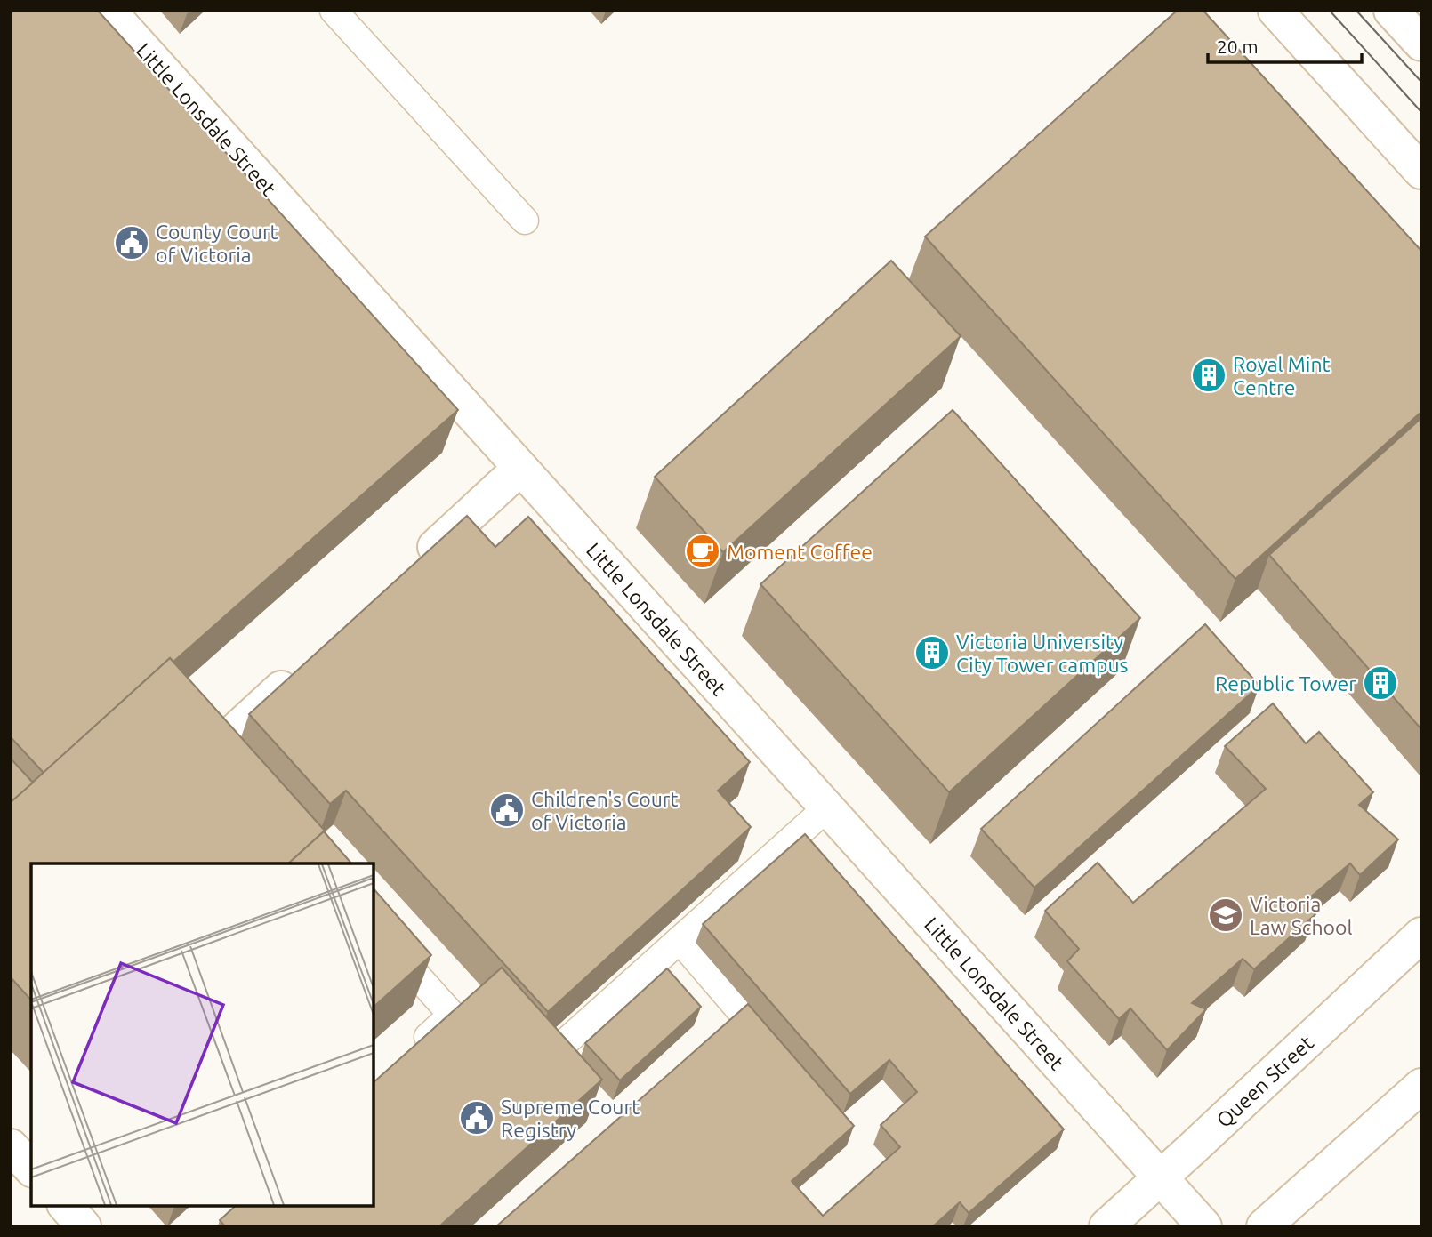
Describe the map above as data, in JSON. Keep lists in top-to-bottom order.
{
  "streets": {
    "street": ["Little Lonsdale Street", "Queen Street"]
  },
  "crossings": [
    ["Little Lonsdale Street", "Queen Street"]
  ],
  "places": {
    "public building": ["County Court of Victoria", "Children's Court of Victoria", "Supreme Court Registry"],
    "building": ["Royal Mint Centre", "Victoria University City Tower campus", "Republic Tower"],
    "cafe": ["Moment Coffee"],
    "school or university": ["Victoria Law School"]
  },
  "scale_bar": "20 m"
}
